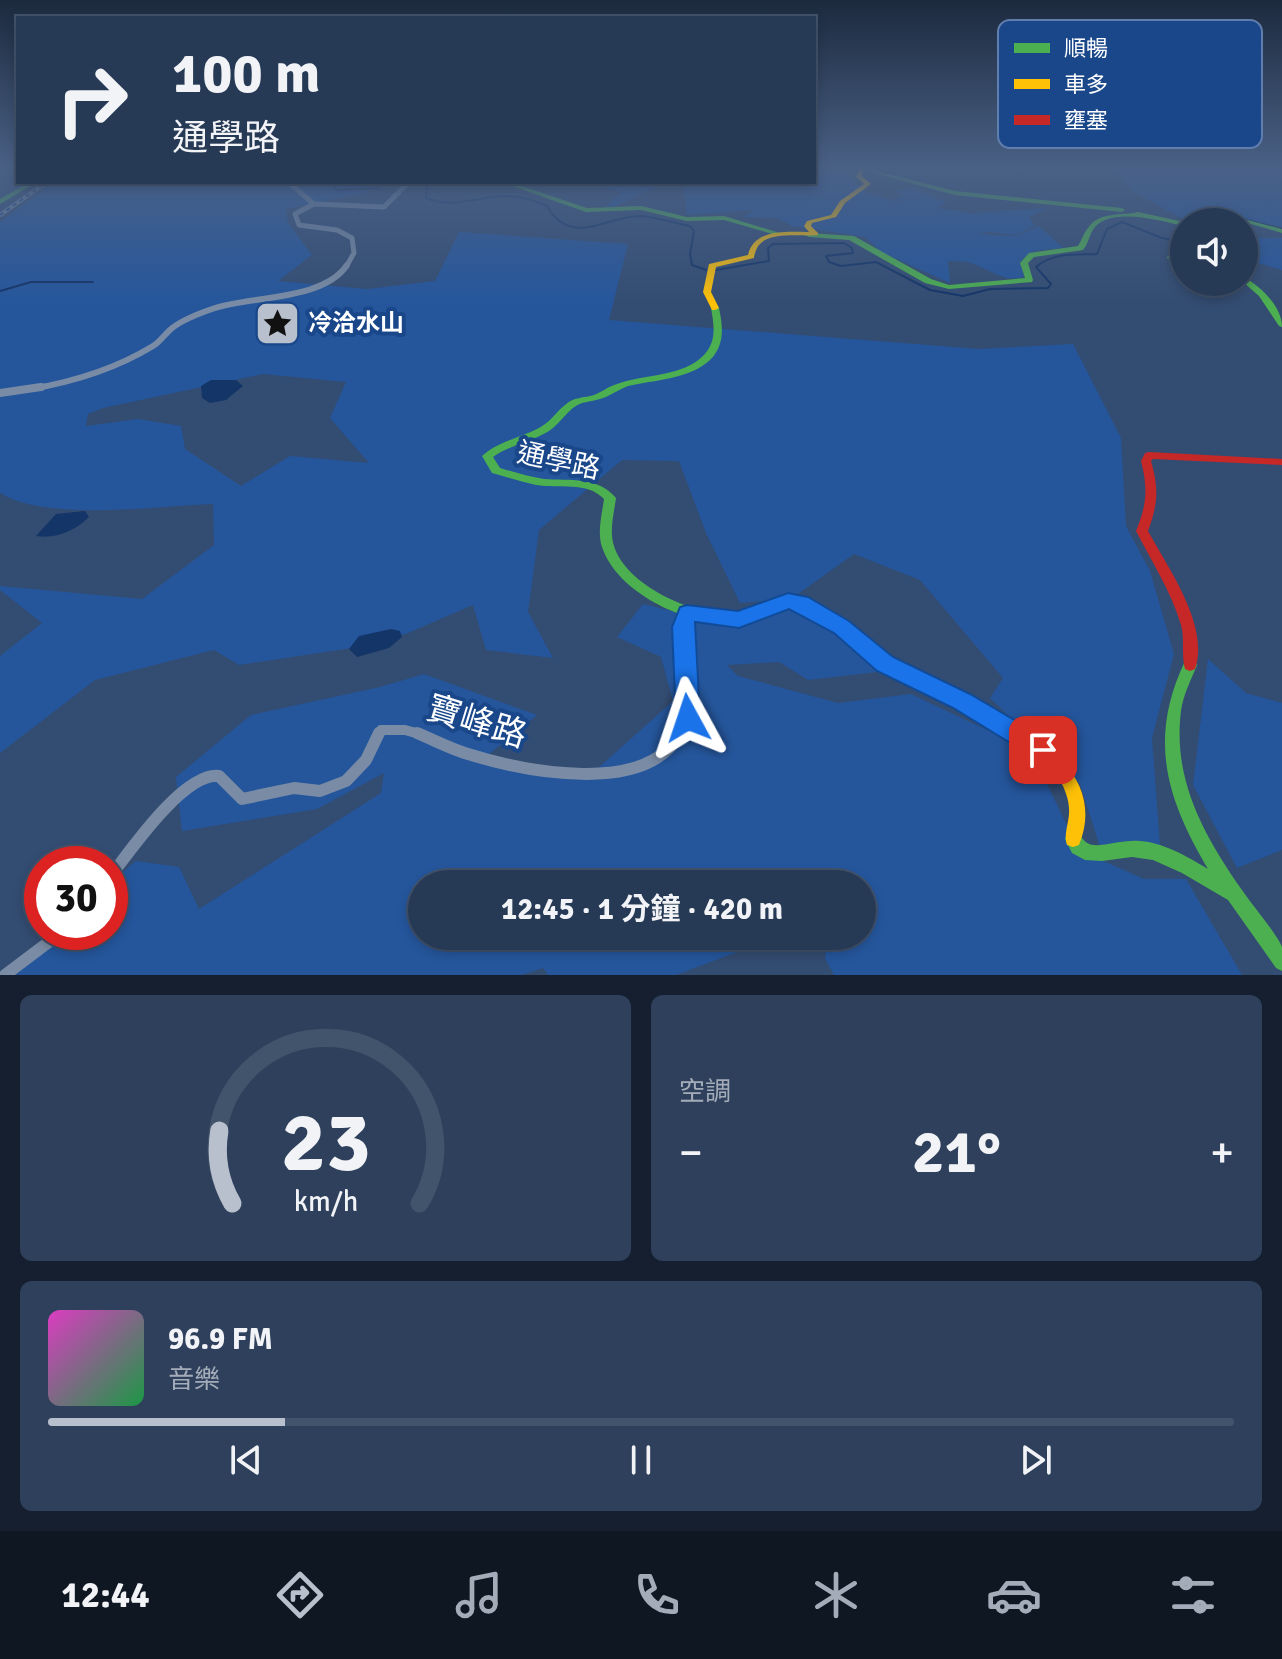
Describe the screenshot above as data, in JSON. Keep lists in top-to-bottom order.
{
  "streets": {
    "street": ["通學路", "寶峰路"]
  },
  "crossings": [
    ["通學路", "寶峰路"]
  ],
  "places": {
    "place": ["冷洽水山"]
  },
  "legend": ["順暢", "車多", "壅塞"],
  "page": {
    "turn": ["100 m", "通學路"],
    "limit": "30",
    "trip": "12:45 · 1 分鐘 · 420 m",
    "tile": "空調",
    "heat": ["−", "21°", "+"],
    "song": ["96.9 FM", "音樂"],
    "tabs": "12:44",
    "gauge": ["23", "km/h"]
  }
}
